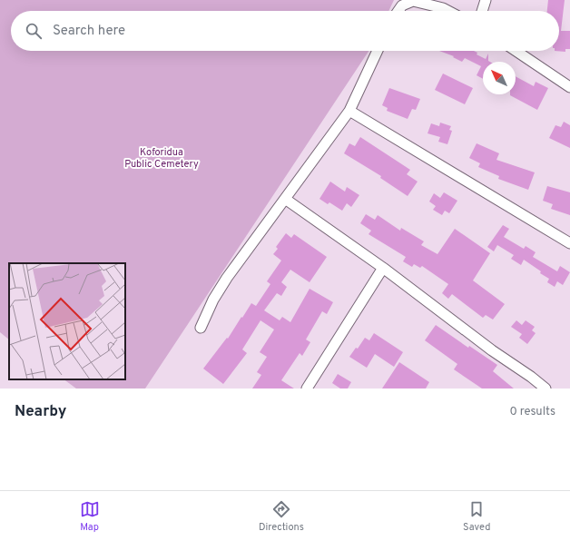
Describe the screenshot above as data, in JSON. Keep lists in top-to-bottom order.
{
  "parks": ["Koforidua Public Cemetery"],
  "north": "top left",
  "page": {
    "search": "Search here",
    "heading": ["Nearby", "0 results"],
    "nav": ["Map", "Directions", "Saved"]
  }
}
